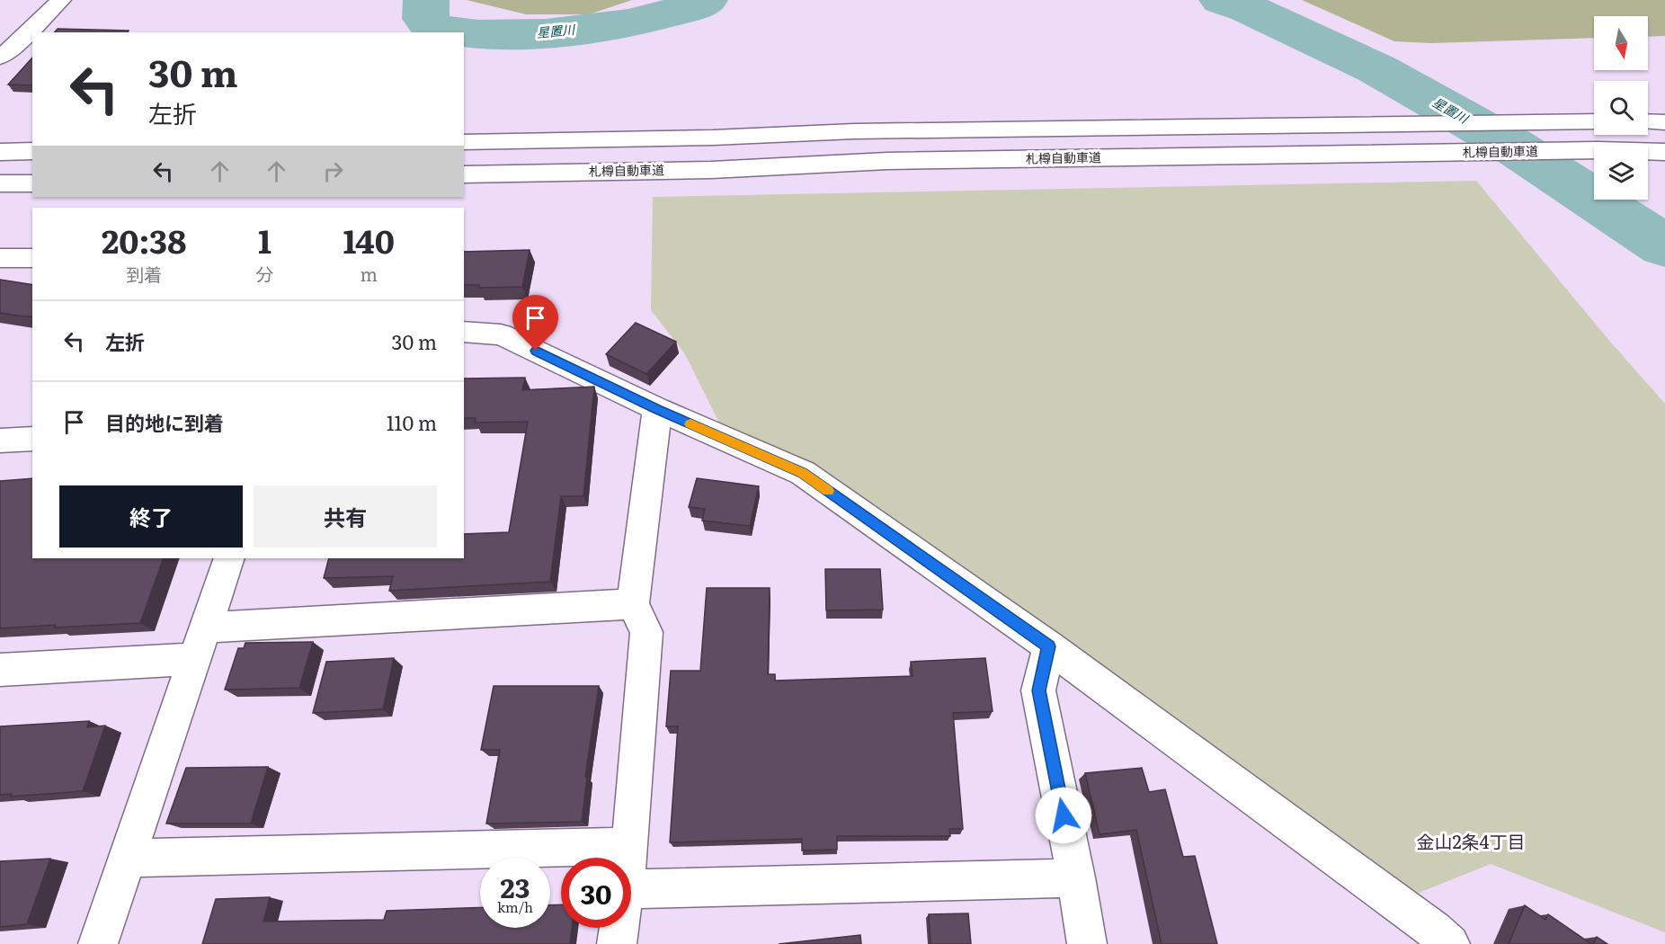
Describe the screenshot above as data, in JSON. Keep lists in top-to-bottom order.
{
  "streets": {
    "main road": ["札樽自動車道"]
  },
  "districts": ["金山2条4丁目"],
  "water": ["星置川"],
  "north": "bottom",
  "page": {
    "turn": ["30 m", "左折"],
    "eta": [
      "20:38",
      "到着",
      "1",
      "分",
      "140",
      "m"
    ],
    "list": [
      {
        "name": "左折",
        "value": "30 m"
      },
      {
        "name": "目的地に到着",
        "value": "110 m"
      }
    ],
    "buttons": ["終了", "共有"],
    "speed": "23 km/h",
    "limit": "30"
  }
}
